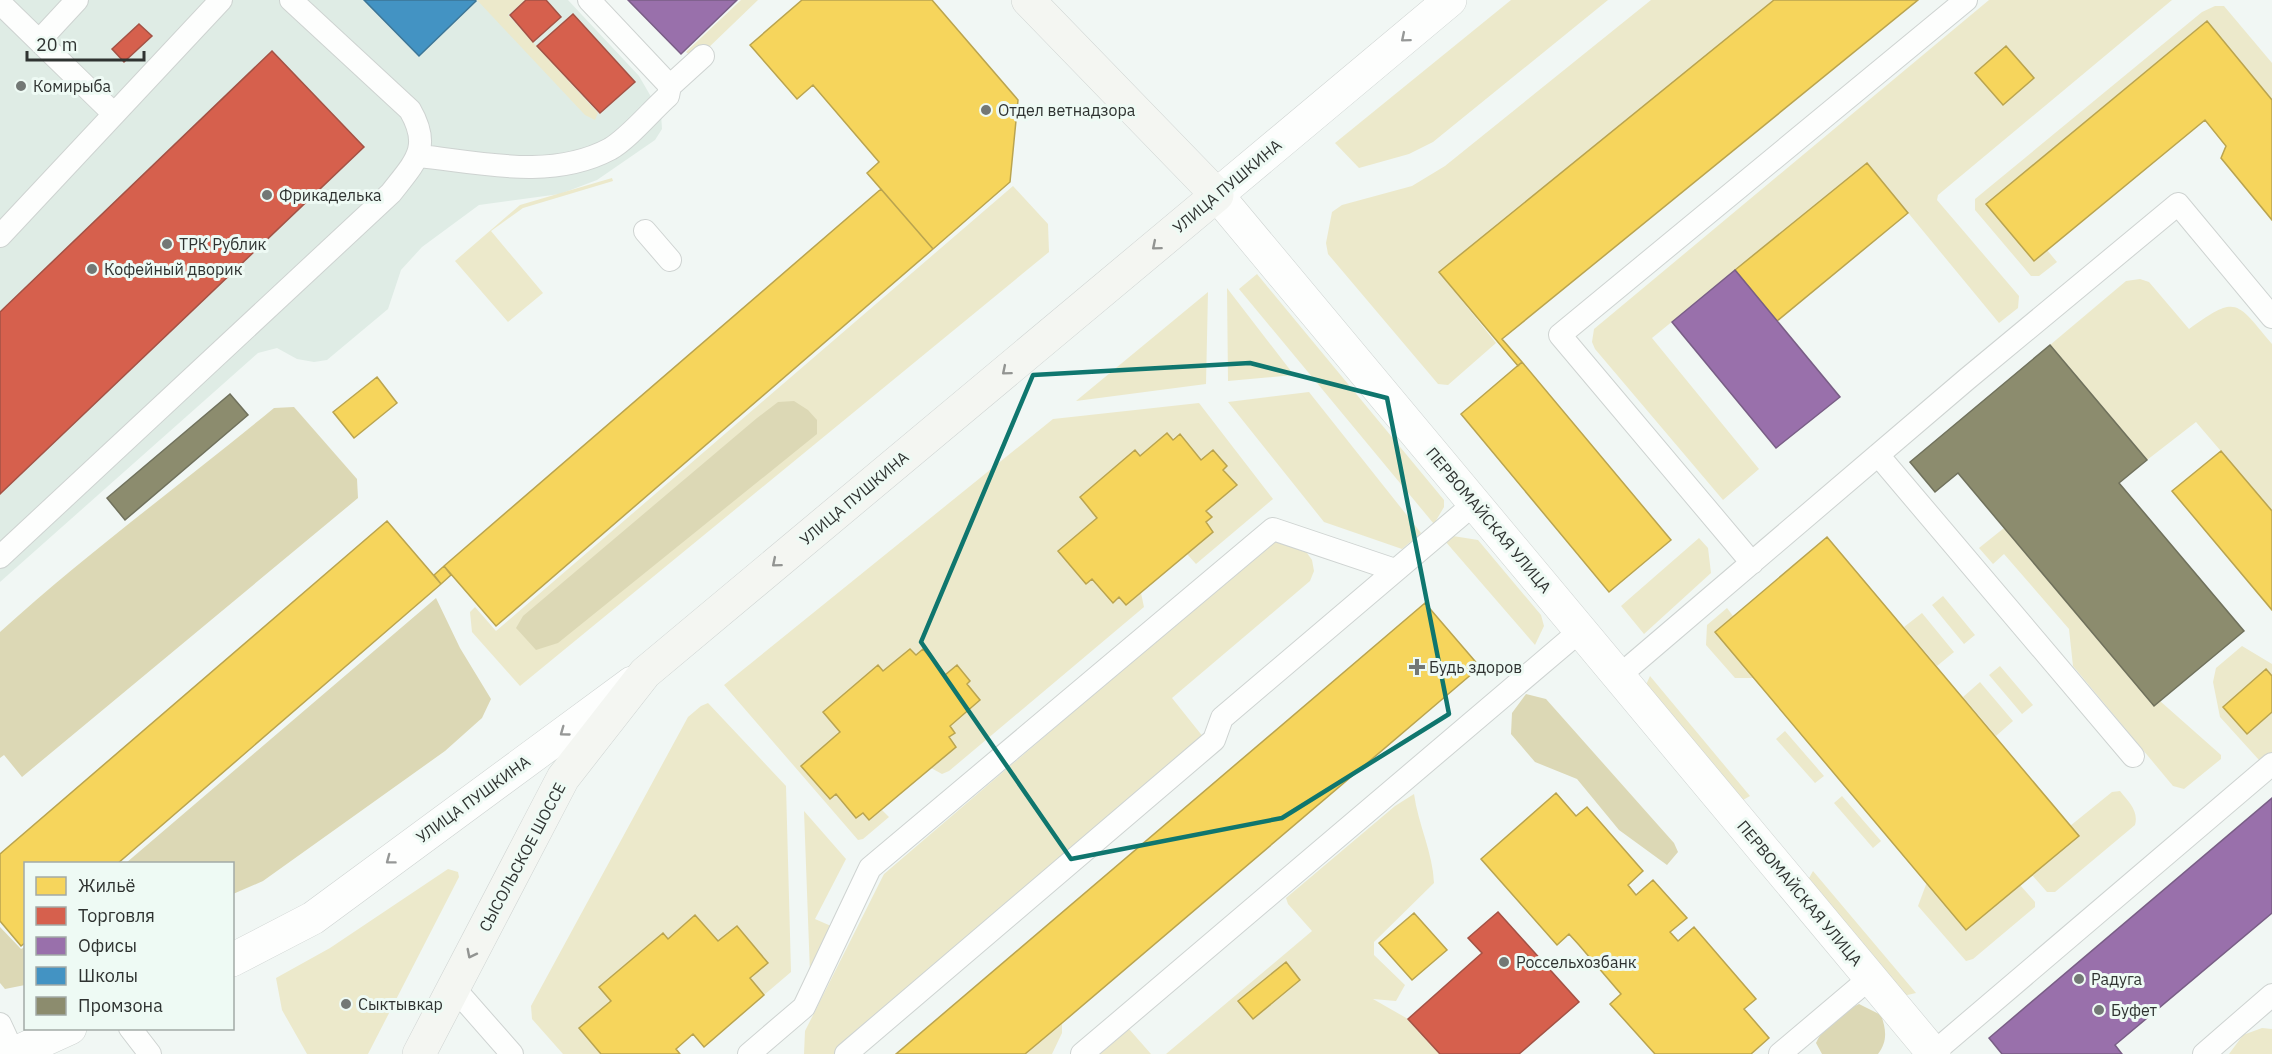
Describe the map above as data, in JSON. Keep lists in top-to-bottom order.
{
  "streets": {
    "main road": ["УЛИЦА ПУШКИНА", "ПЕРВОМАЙСКАЯ УЛИЦА", "СЫСОЛЬСКОЕ ШОССЕ"]
  },
  "crossings": [
    ["УЛИЦА ПУШКИНА", "ПЕРВОМАЙСКАЯ УЛИЦА"],
    ["УЛИЦА ПУШКИНА", "СЫСОЛЬСКОЕ ШОССЕ"]
  ],
  "one_way": ["УЛИЦА ПУШКИНА", "СЫСОЛЬСКОЕ ШОССЕ"],
  "places": {
    "other": [
      "Комирыба",
      "Отдел ветнадзора",
      "Фрикаделька",
      "ТРК Рублик",
      "Кофейный дворик",
      "Россельхозбанк",
      "Радуга",
      "Сыктывкар",
      "Буфет"
    ],
    "health": ["Будь здоров"]
  },
  "legend": [
    "Жильё",
    "Торговля",
    "Офисы",
    "Школы",
    "Промзона"
  ],
  "scale_bar": "20 m"
}
